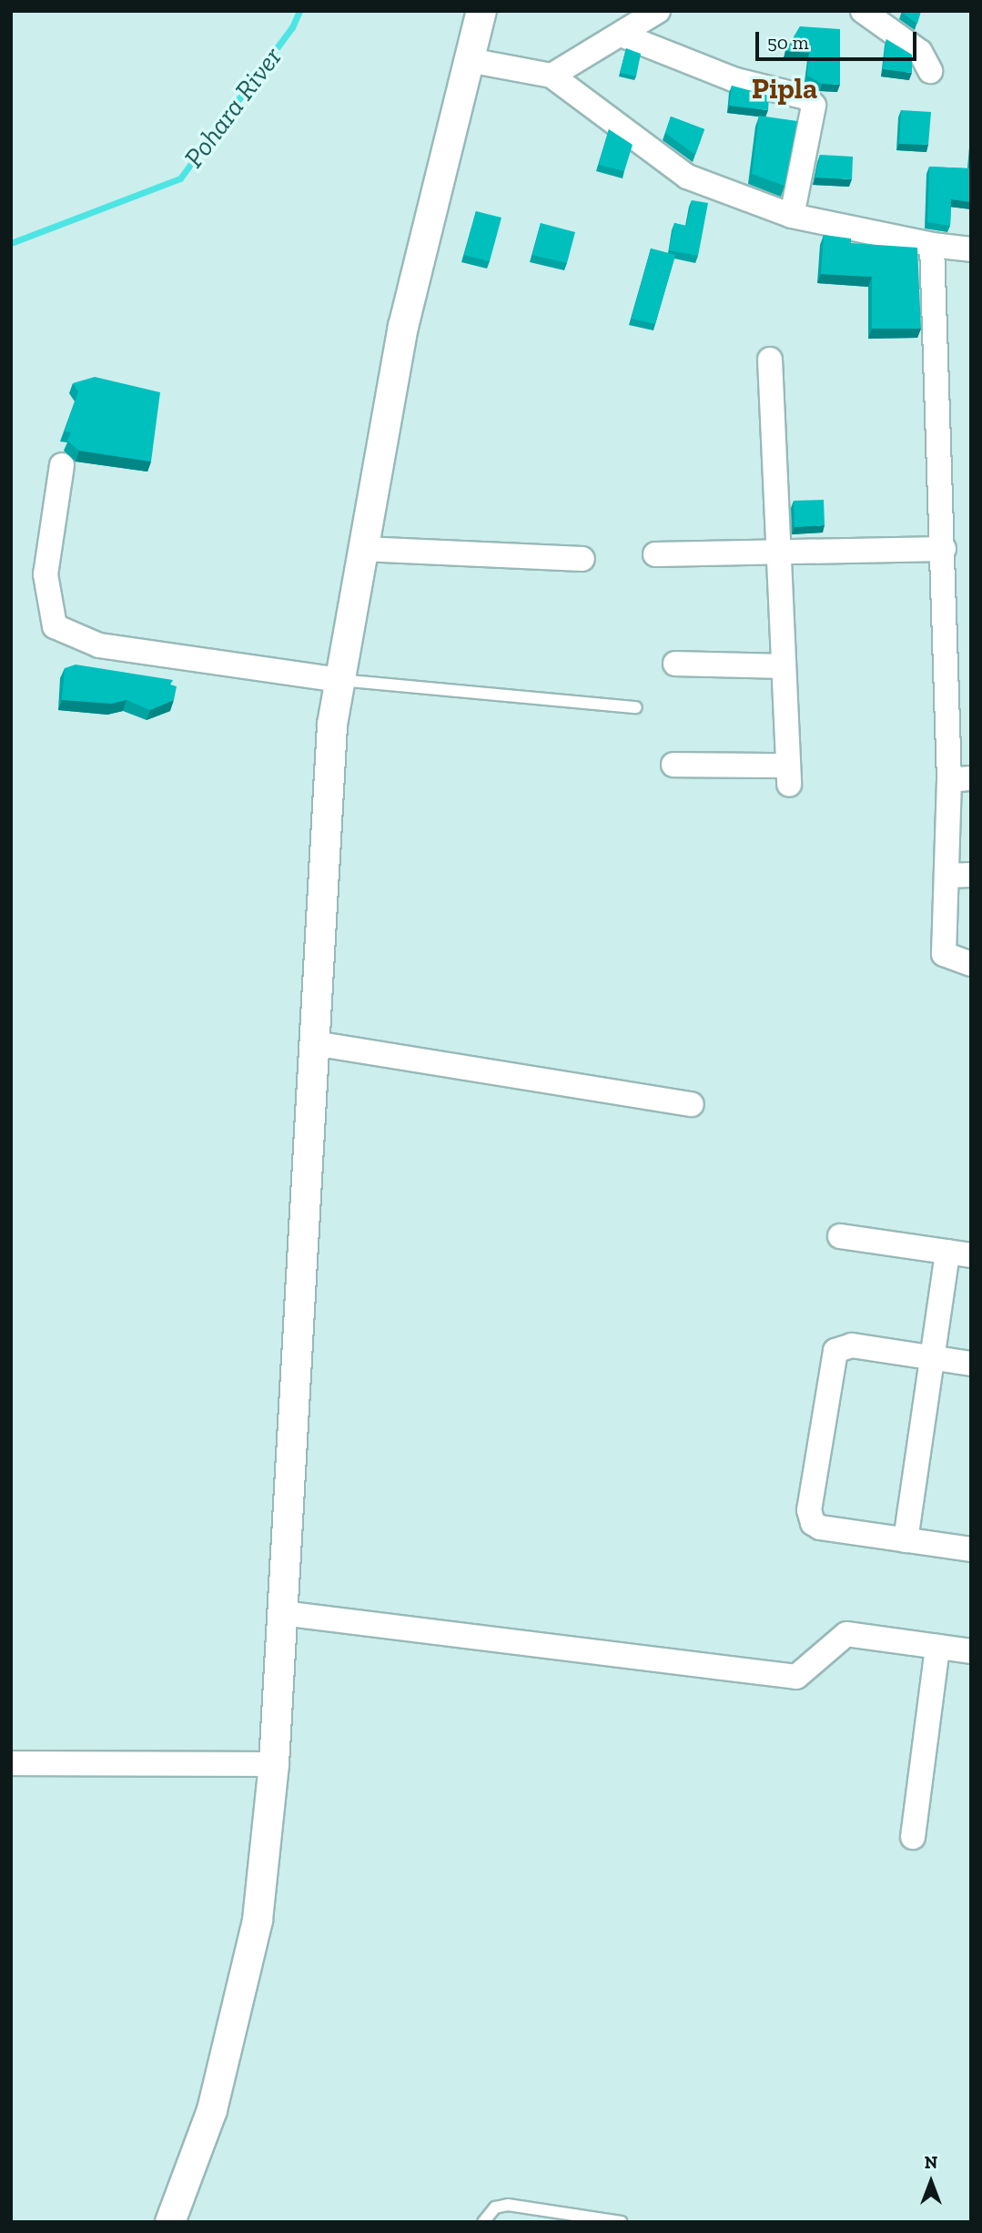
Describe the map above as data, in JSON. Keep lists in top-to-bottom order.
{
  "districts": ["Pipla"],
  "water": ["Pohara River"],
  "scale_bar": "50 m",
  "north": "top"
}
